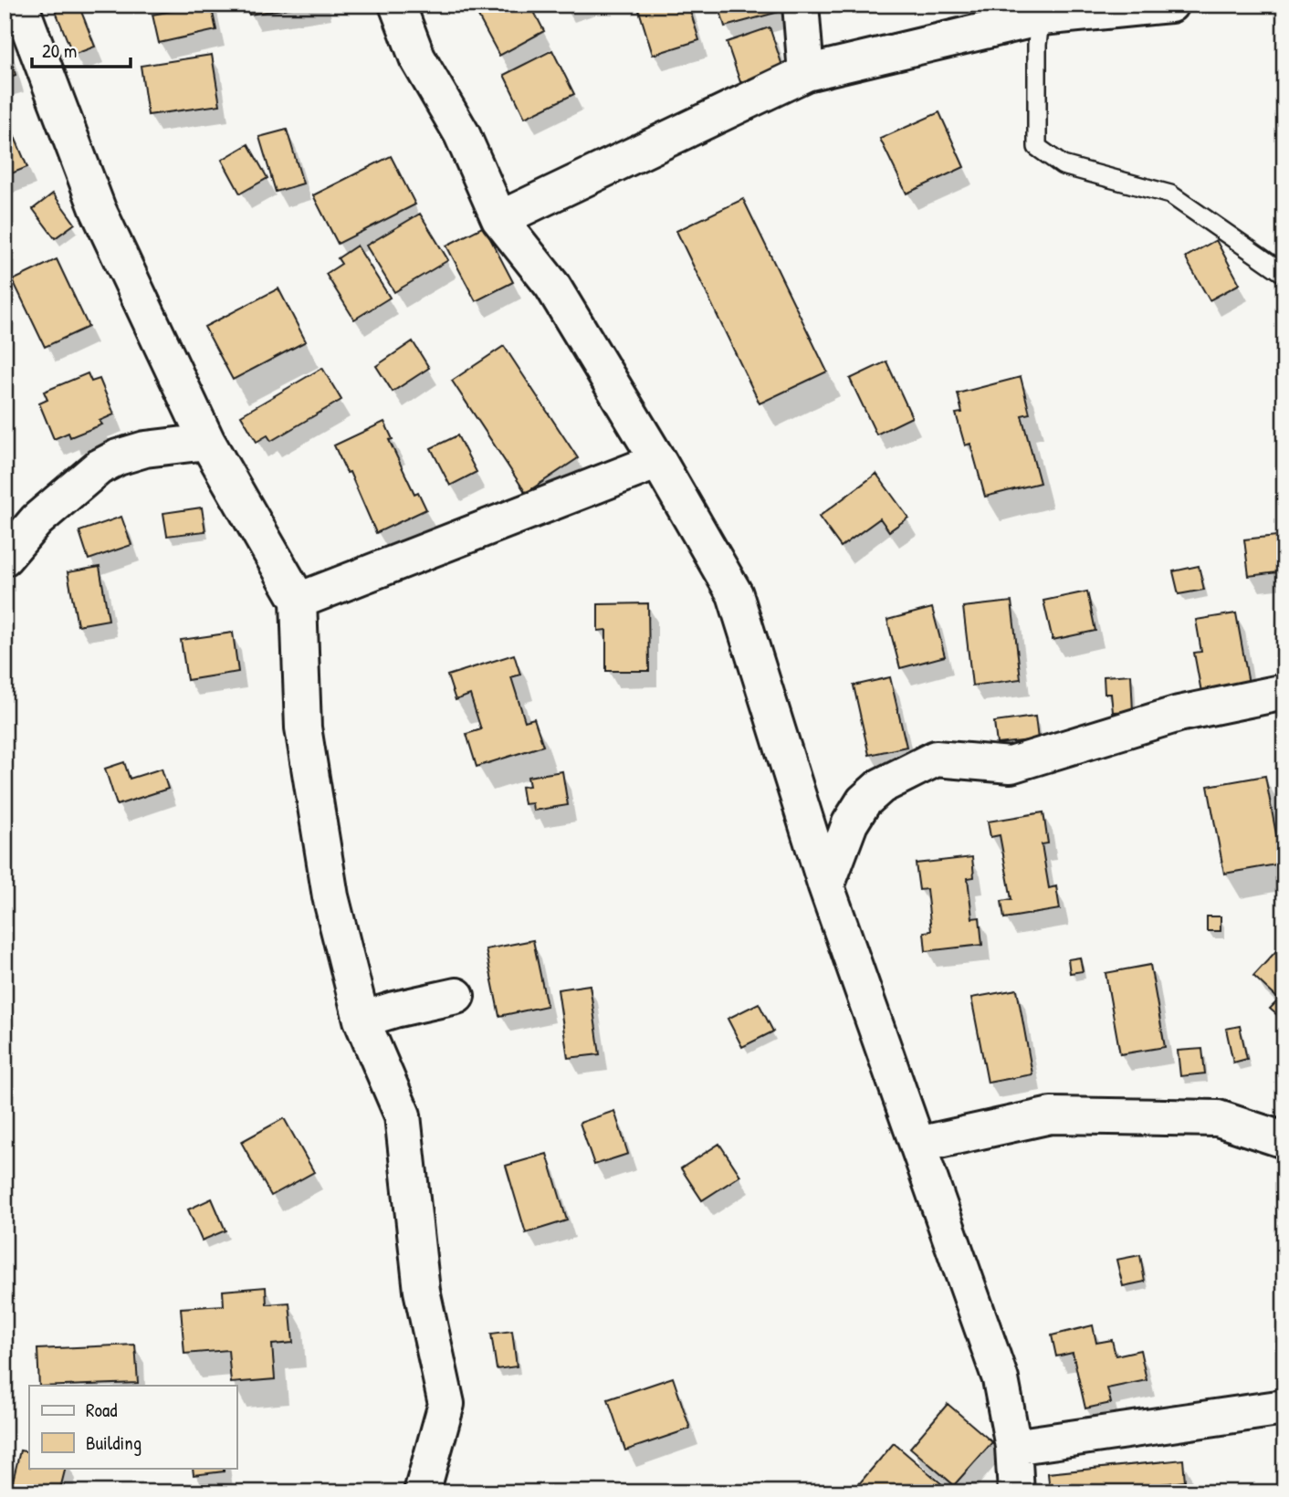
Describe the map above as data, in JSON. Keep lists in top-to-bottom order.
{
  "legend": ["Road", "Building"],
  "scale_bar": "20 m"
}
